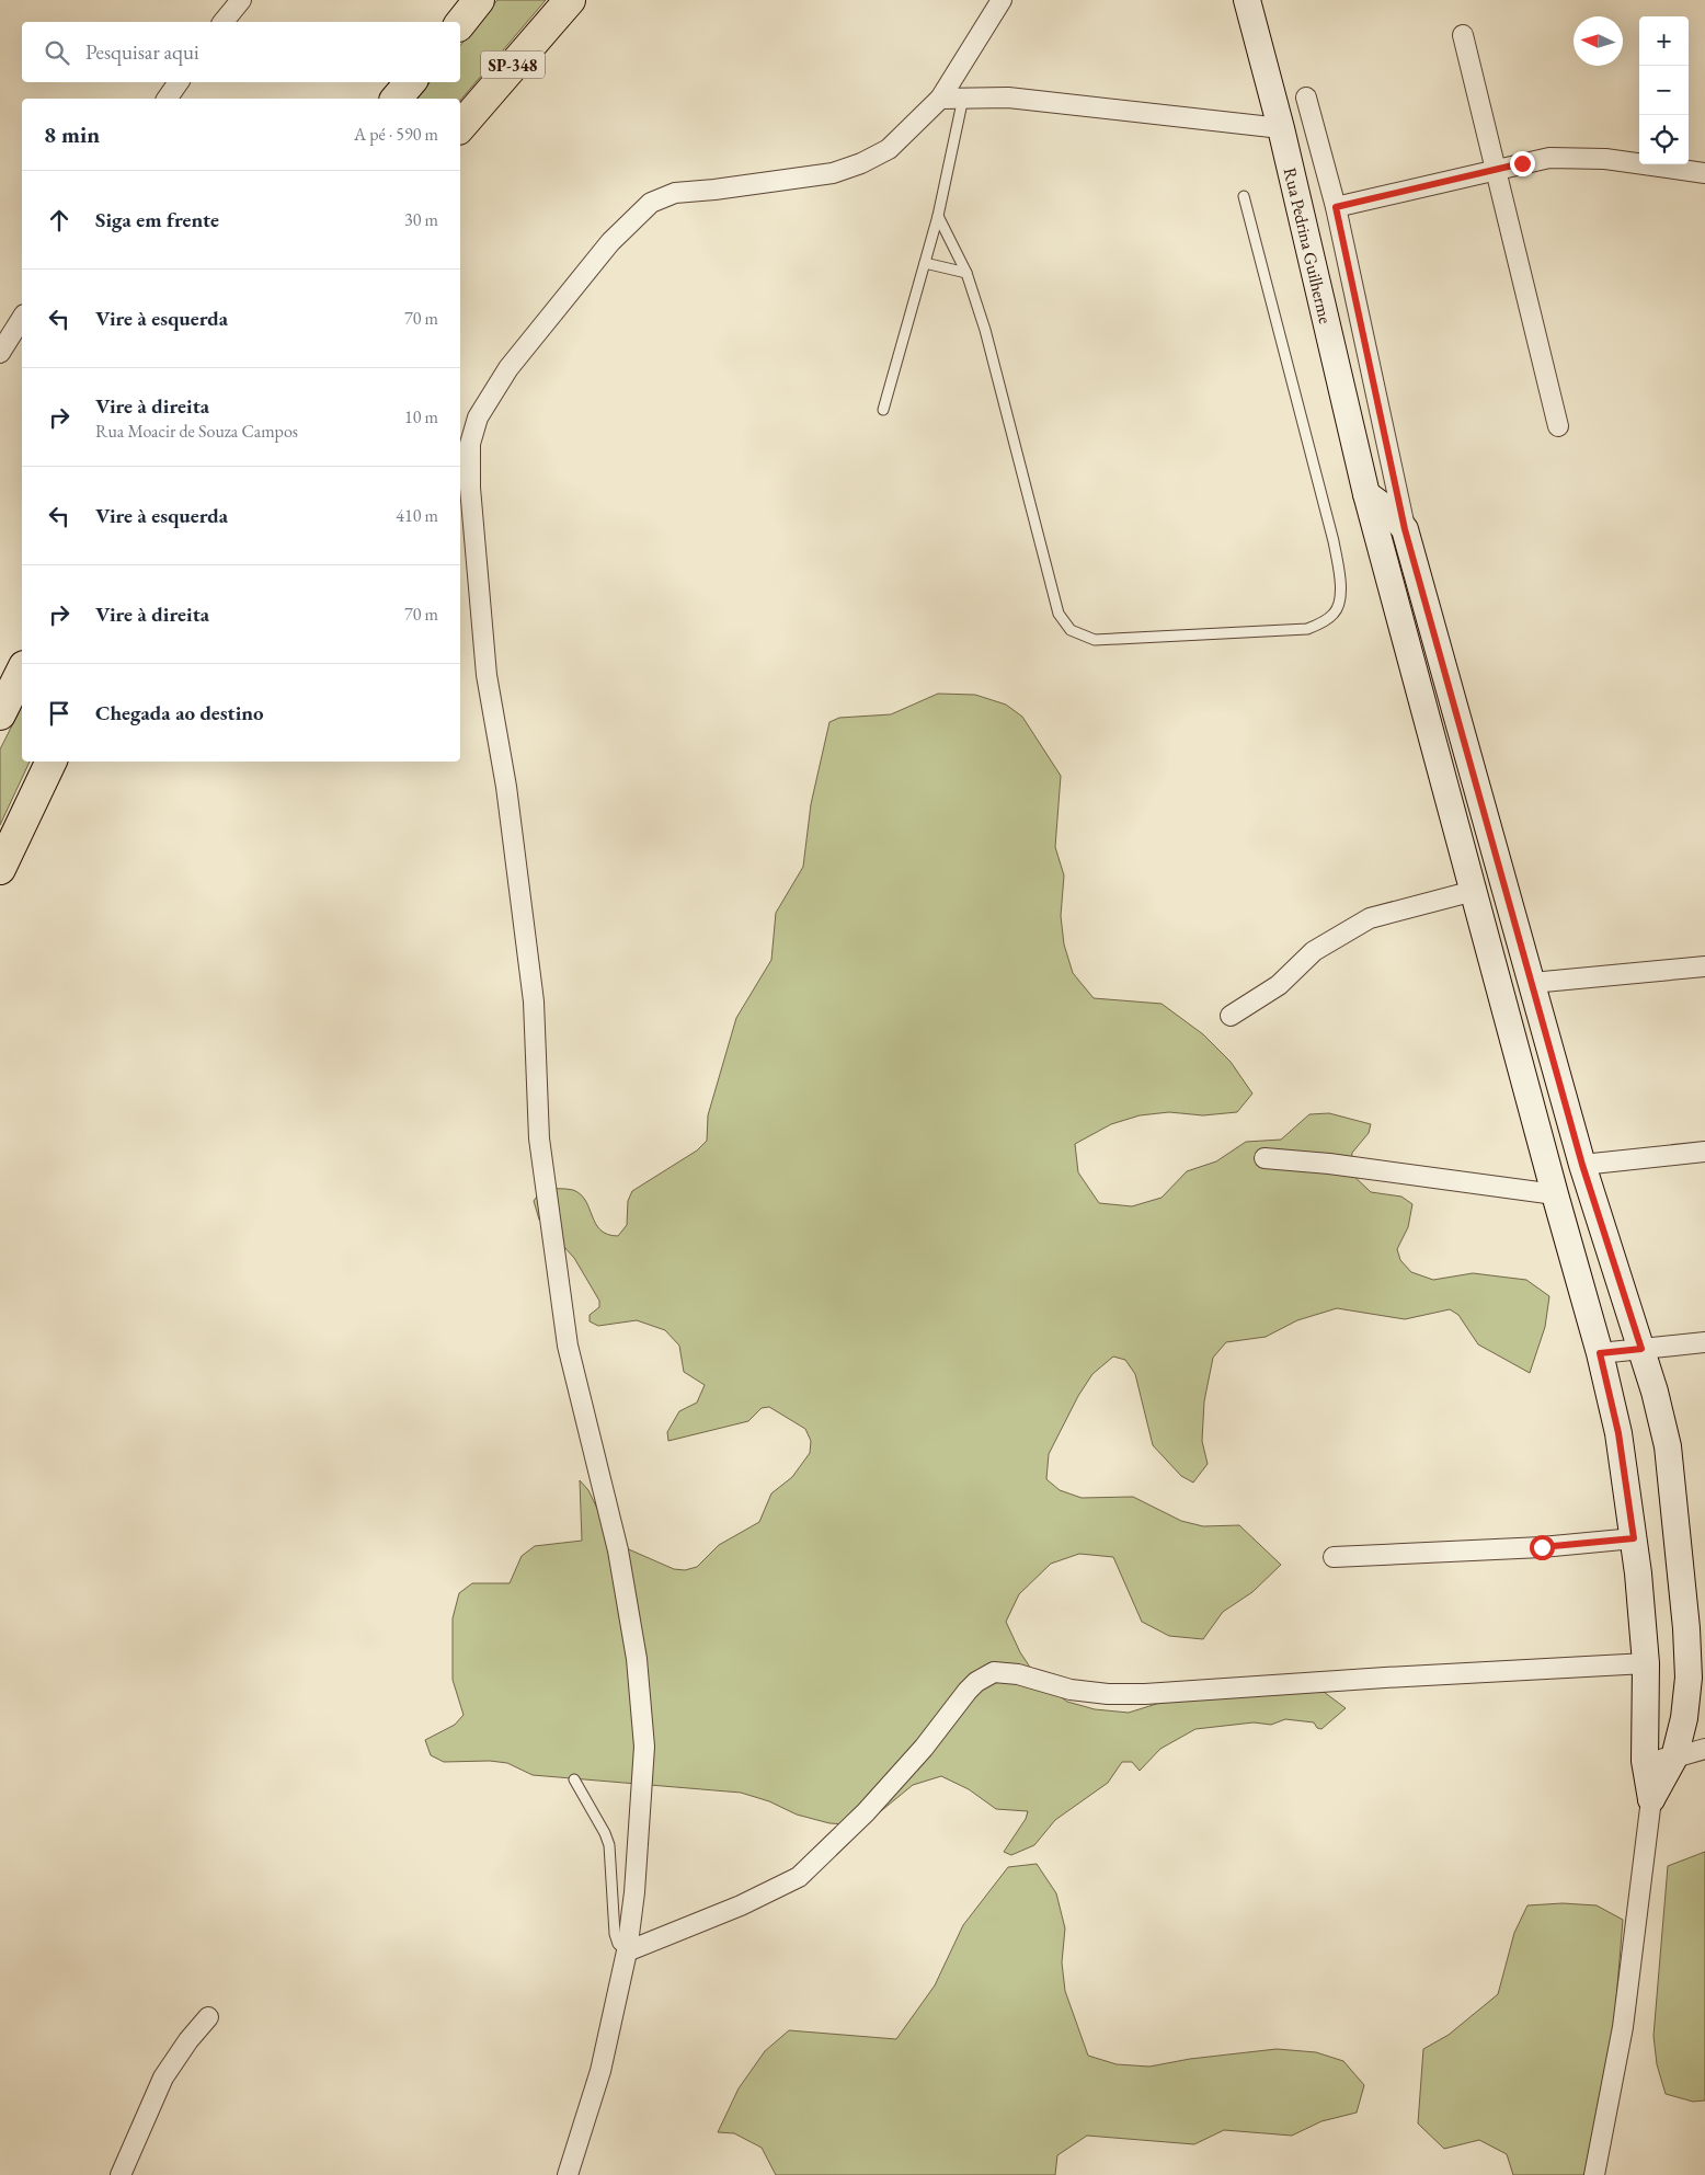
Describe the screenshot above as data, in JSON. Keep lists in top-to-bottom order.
{
  "streets": {
    "highway": ["SP-348"],
    "street": ["Rua Pedrina Guilherme"]
  },
  "north": "left",
  "page": {
    "map_buttons": ["+", "−"],
    "search": "Pesquisar aqui",
    "heading": ["8 min", "A pé · 590 m"],
    "list": [
      ["Siga em frente", "30 m"],
      ["Vire à esquerda", "70 m"],
      ["Vire à direita", "Rua Moacir de Souza Campos", "10 m"],
      ["Vire à esquerda", "410 m"],
      ["Vire à direita", "70 m"],
      "Chegada ao destino"
    ]
  }
}
